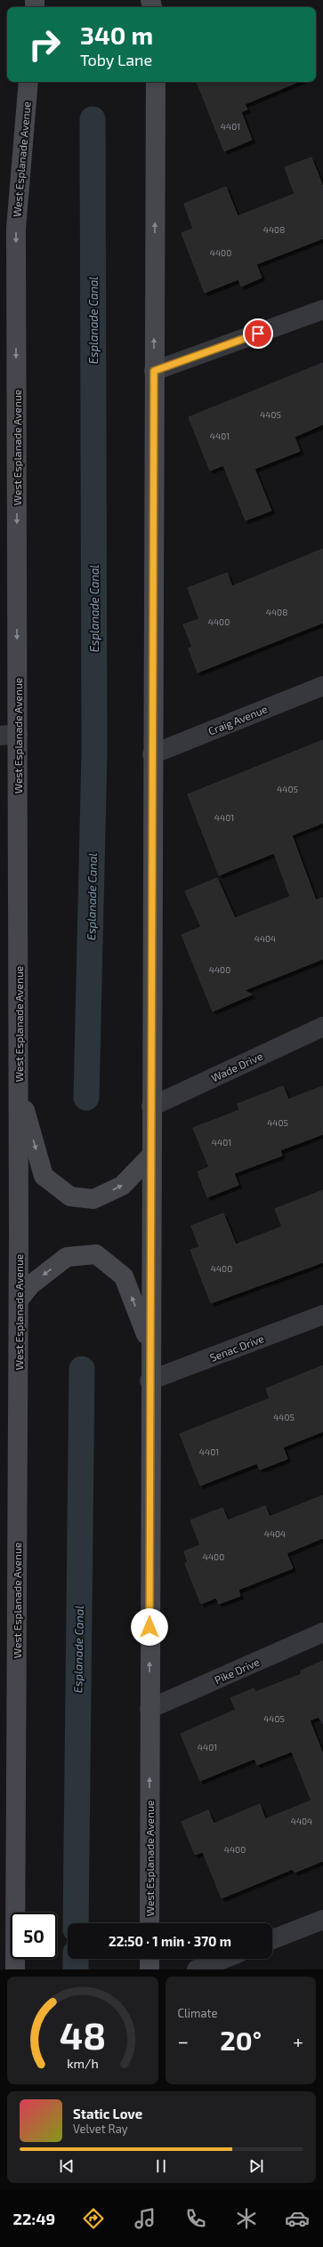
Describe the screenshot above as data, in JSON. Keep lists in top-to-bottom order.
{
  "streets": {
    "main road": ["West Esplanade Avenue"],
    "street": [
      "Craig Avenue",
      "Wade Drive",
      "Senac Drive",
      "Pike Drive"
    ]
  },
  "crossings": [
    ["West Esplanade Avenue", "Craig Avenue"],
    ["West Esplanade Avenue", "Wade Drive"],
    ["West Esplanade Avenue", "Senac Drive"],
    ["West Esplanade Avenue", "Pike Drive"]
  ],
  "water": ["Esplanade Canal"],
  "house_numbers": [
    "4401",
    "4408",
    "4400",
    "4405",
    "4401",
    "4408",
    "4400",
    "4405",
    "4401",
    "4404",
    "4400",
    "4405",
    "4401",
    "4400",
    "4405",
    "4401",
    "4404",
    "4400",
    "4405",
    "4401",
    "4404",
    "4400"
  ],
  "page": {
    "turn": ["340 m", "Toby Lane"],
    "limit": "50",
    "trip": "22:50 · 1 min · 370 m",
    "tile": "Climate",
    "heat": ["−", "20°", "+"],
    "song": ["Static Love", "Velvet Ray"],
    "tabs": "22:49",
    "gauge": ["48", "km/h"]
  }
}
